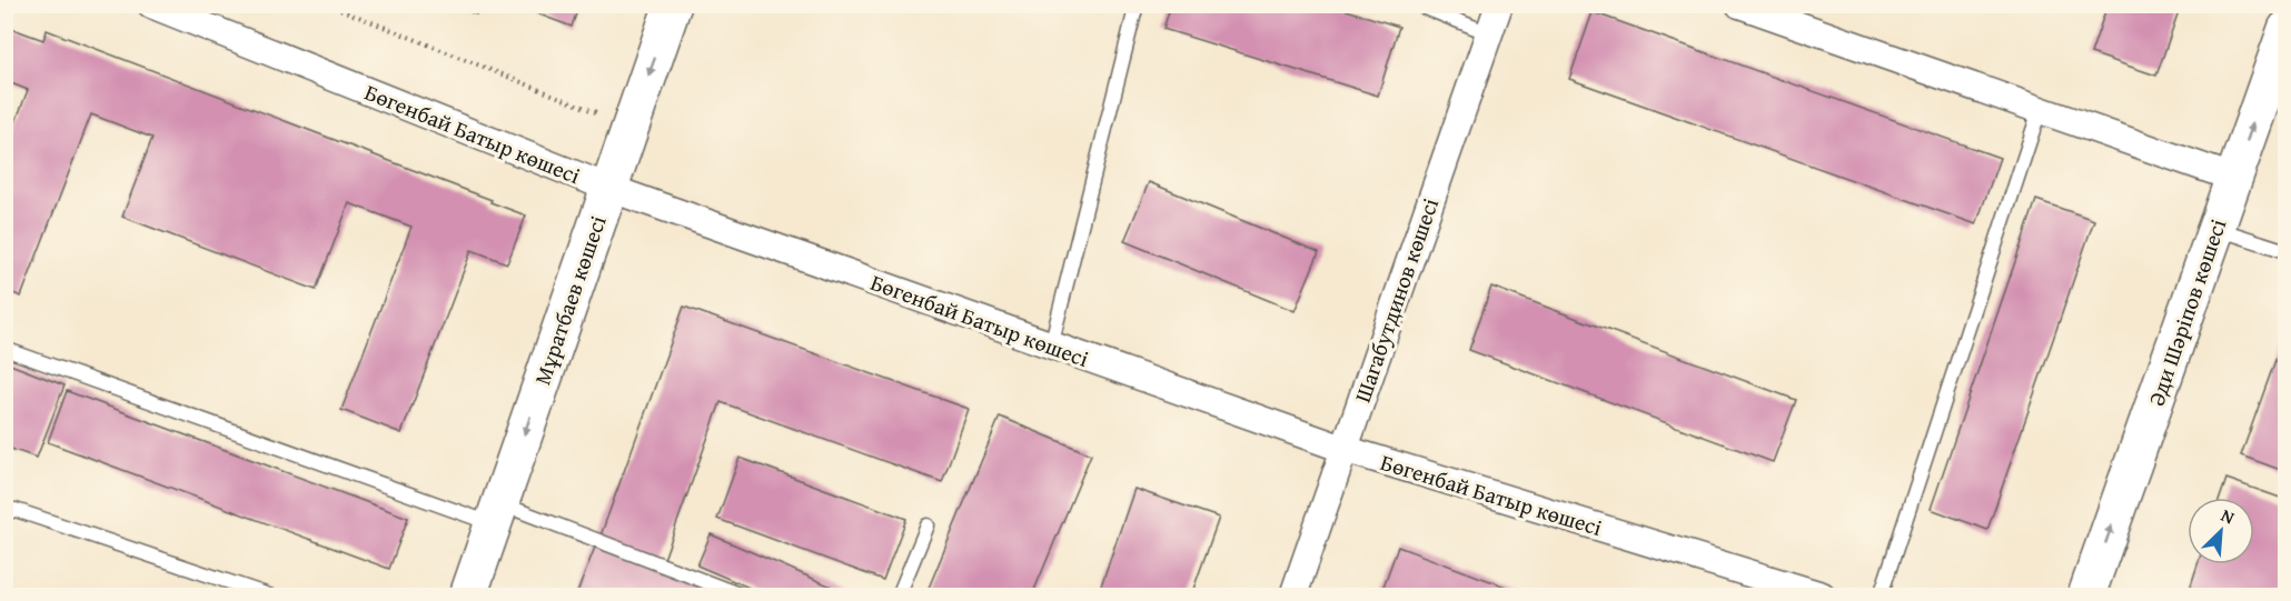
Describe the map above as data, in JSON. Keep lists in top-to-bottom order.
{
  "streets": {
    "street": [
      "Бөгенбай Батыр көшесі",
      "Мұратбаев көшесі",
      "Шагабутдинов көшесі",
      "Әди Шәріпов көшесі"
    ]
  },
  "crossings": [
    ["Бөгенбай Батыр көшесі", "Мұратбаев көшесі"],
    ["Бөгенбай Батыр көшесі", "Шагабутдинов көшесі"]
  ],
  "one_way": ["Мұратбаев көшесі", "Әди Шәріпов көшесі"],
  "north": "top right"
}
